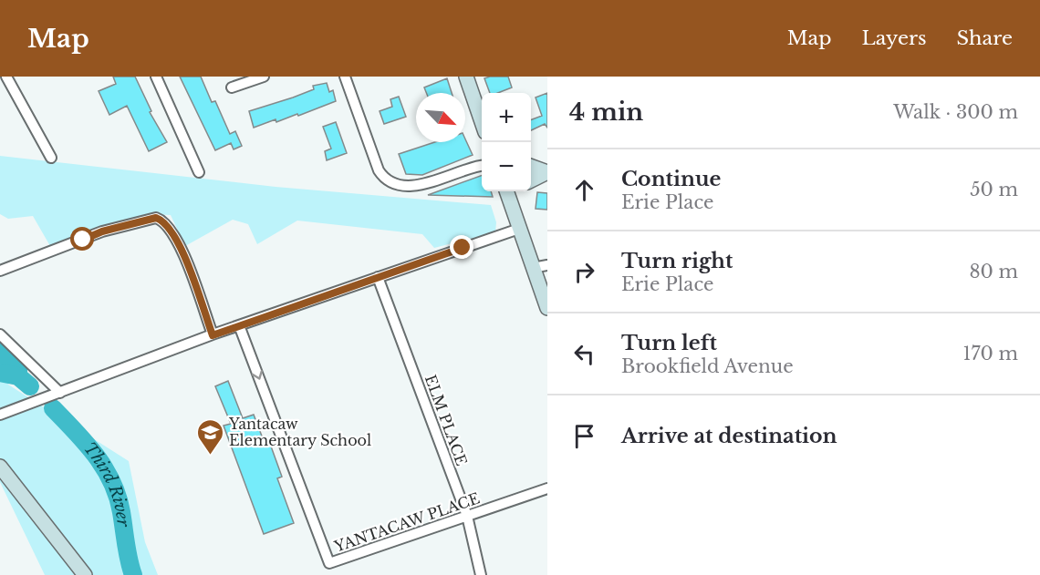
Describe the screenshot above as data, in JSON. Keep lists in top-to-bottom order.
{
  "streets": {
    "street": ["ELM PLACE", "YANTACAW PLACE"]
  },
  "crossings": [
    ["ELM PLACE", "YANTACAW PLACE"]
  ],
  "water": ["Third River"],
  "places": {
    "school or university": ["Yantacaw Elementary School"]
  },
  "north": "bottom right",
  "page": {
    "header": "Map",
    "nav": ["Map", "Layers", "Share"],
    "heading": ["4 min", "Walk · 300 m"],
    "map_buttons": ["+", "−"],
    "list": [
      ["Continue", "Erie Place", "50 m"],
      ["Turn right", "Erie Place", "80 m"],
      ["Turn left", "Brookfield Avenue", "170 m"],
      "Arrive at destination"
    ]
  }
}
